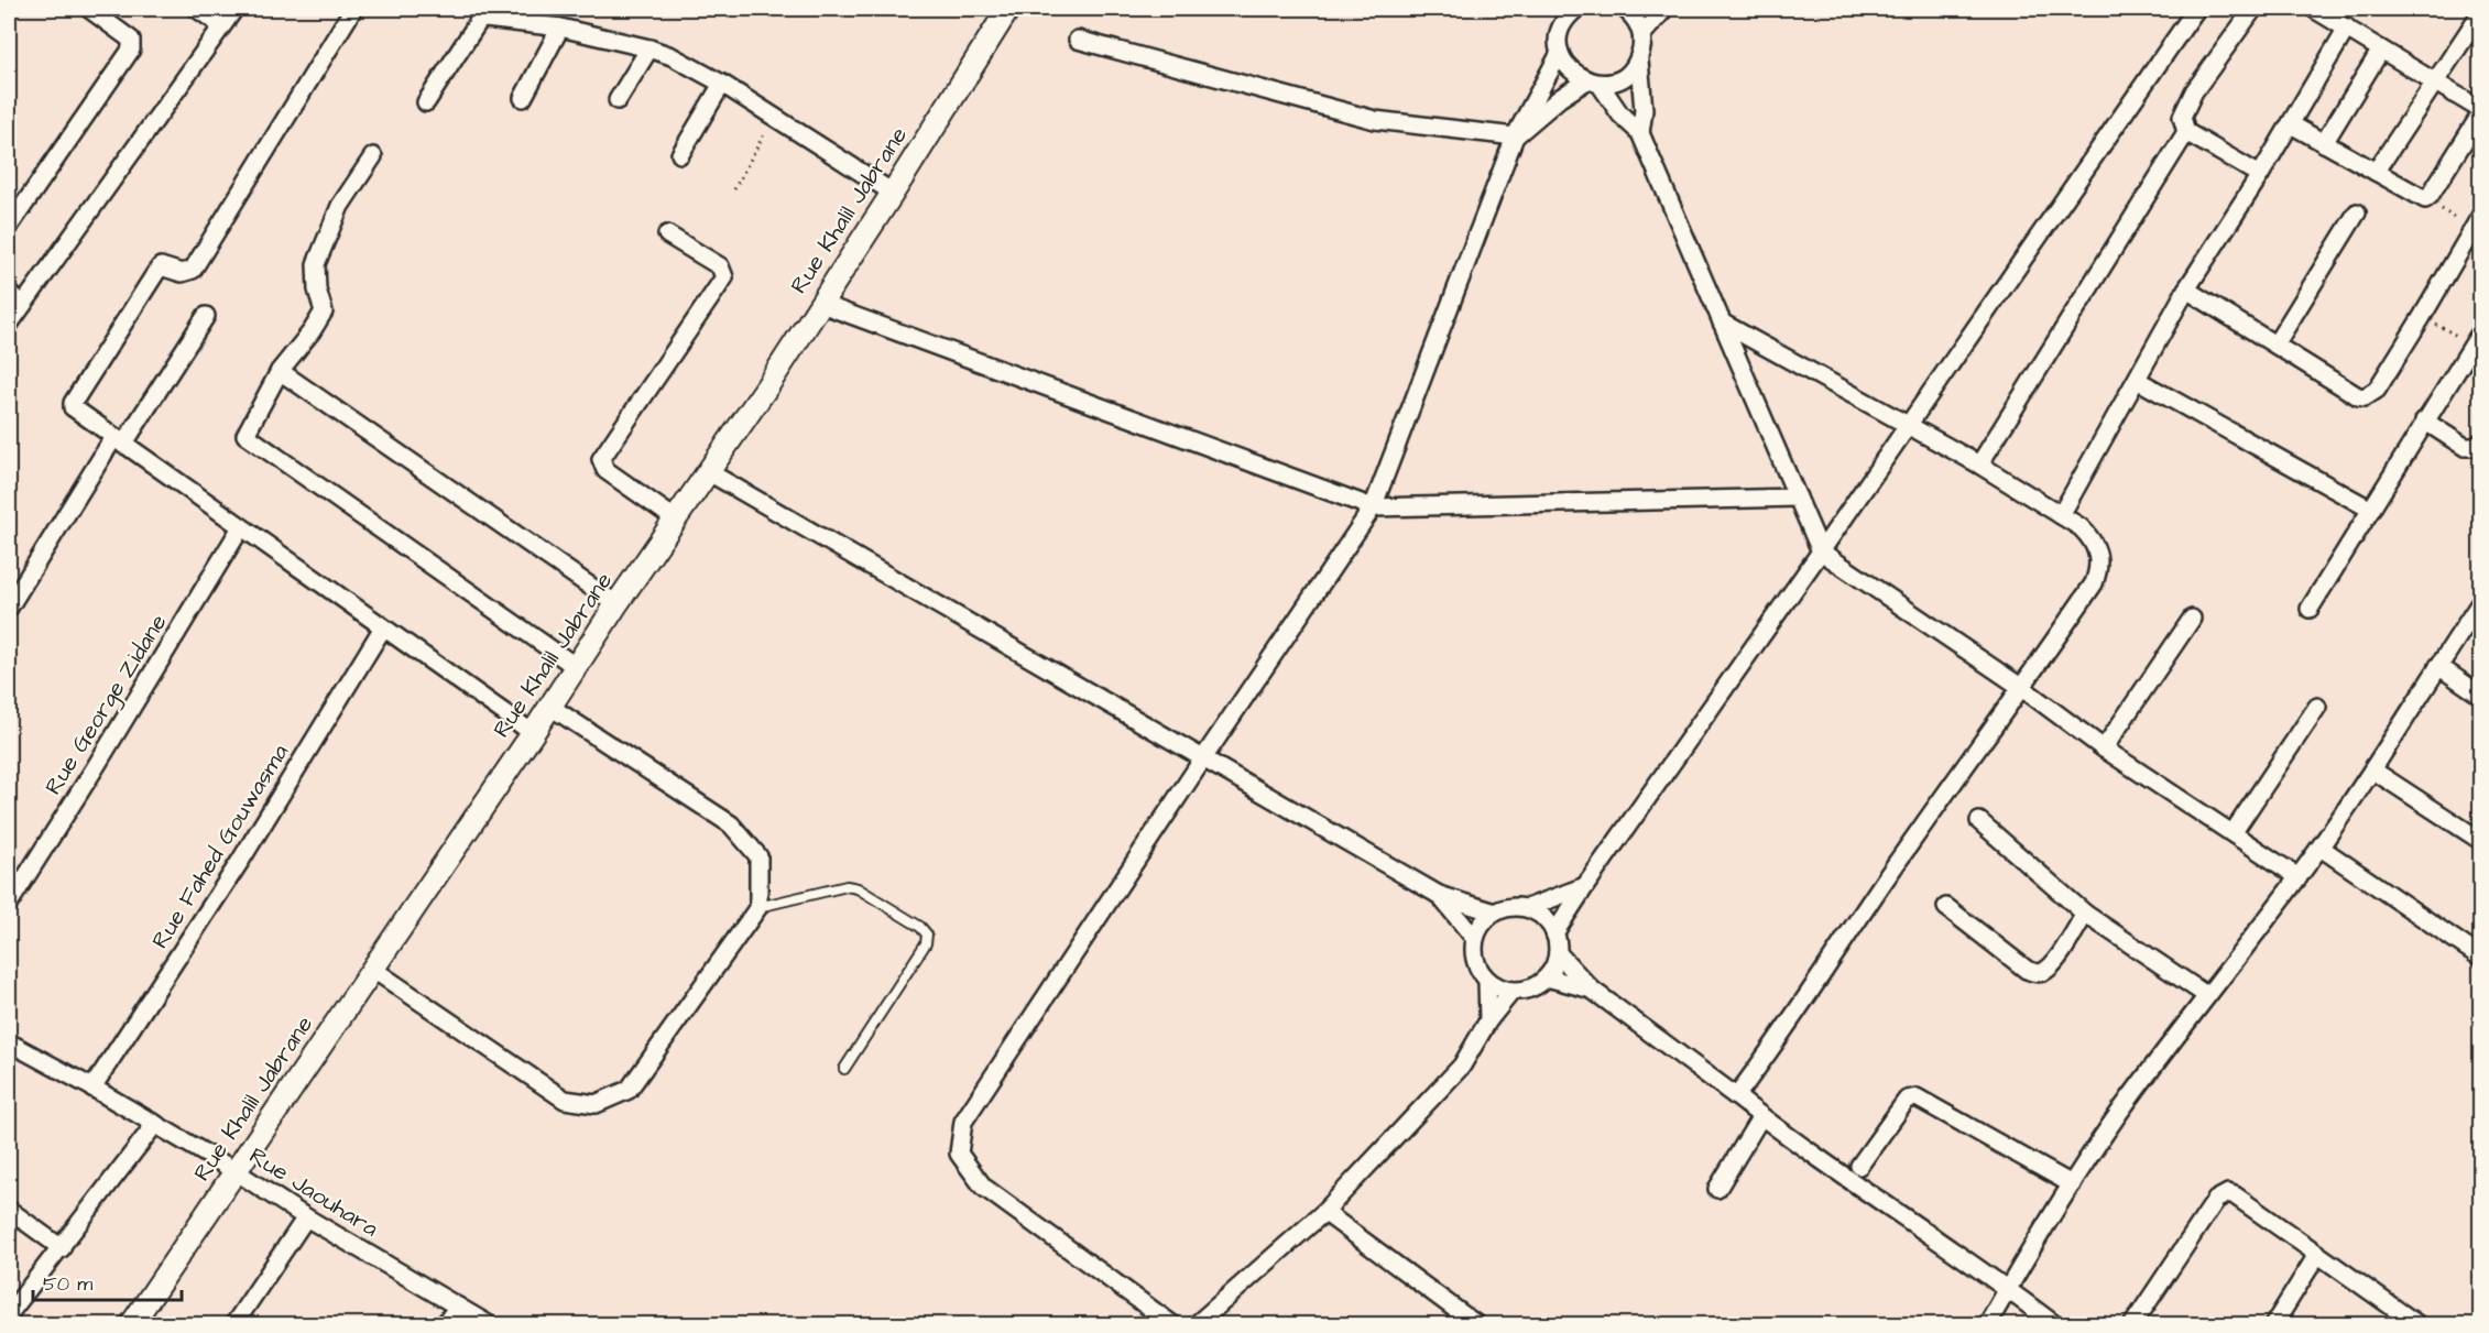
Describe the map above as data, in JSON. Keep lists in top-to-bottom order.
{
  "streets": {
    "street": [
      "Rue Khalil Jabrane",
      "Rue George Zidane",
      "Rue Fahed Gouwasma",
      "Rue Jaouhara"
    ]
  },
  "crossings": [
    ["Rue Khalil Jabrane", "Rue Jaouhara"],
    ["Rue Fahed Gouwasma", "Rue Jaouhara"]
  ],
  "scale_bar": "50 m"
}
